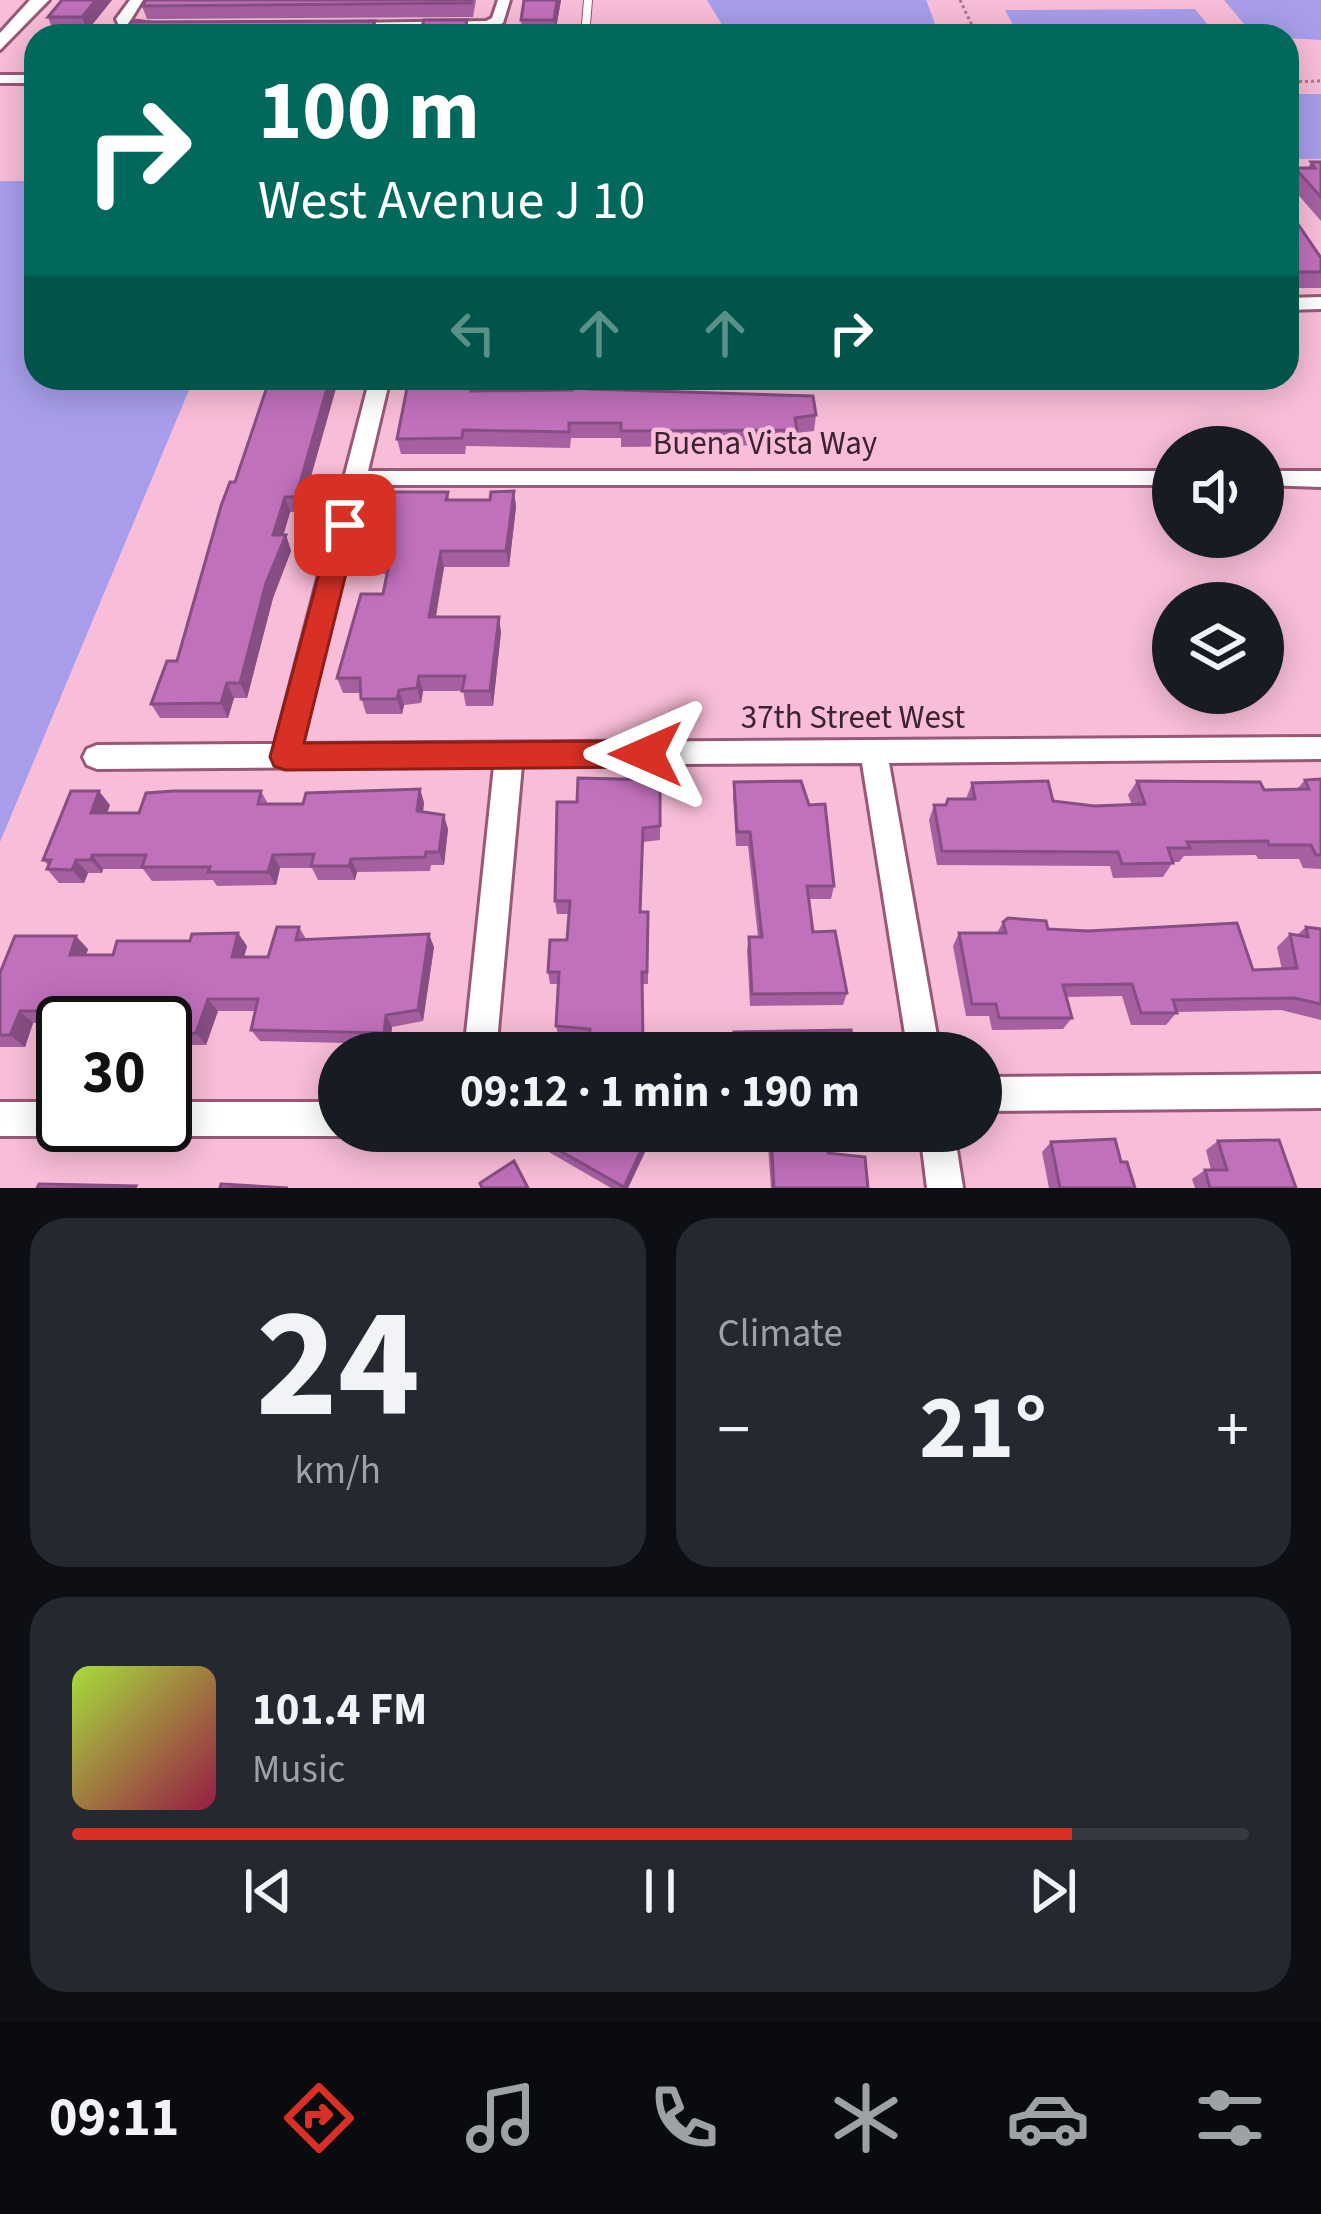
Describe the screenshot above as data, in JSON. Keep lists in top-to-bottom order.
{
  "streets": {
    "street": ["Buena Vista Way", "37th Street West"]
  },
  "page": {
    "turn": ["100 m", "West Avenue J 10"],
    "limit": "30",
    "trip": "09:12 · 1 min · 190 m",
    "tile": [
      ["24", "km/h"],
      "Climate"
    ],
    "heat": ["−", "21°", "+"],
    "song": ["101.4 FM", "Music"],
    "tabs": "09:11"
  }
}
